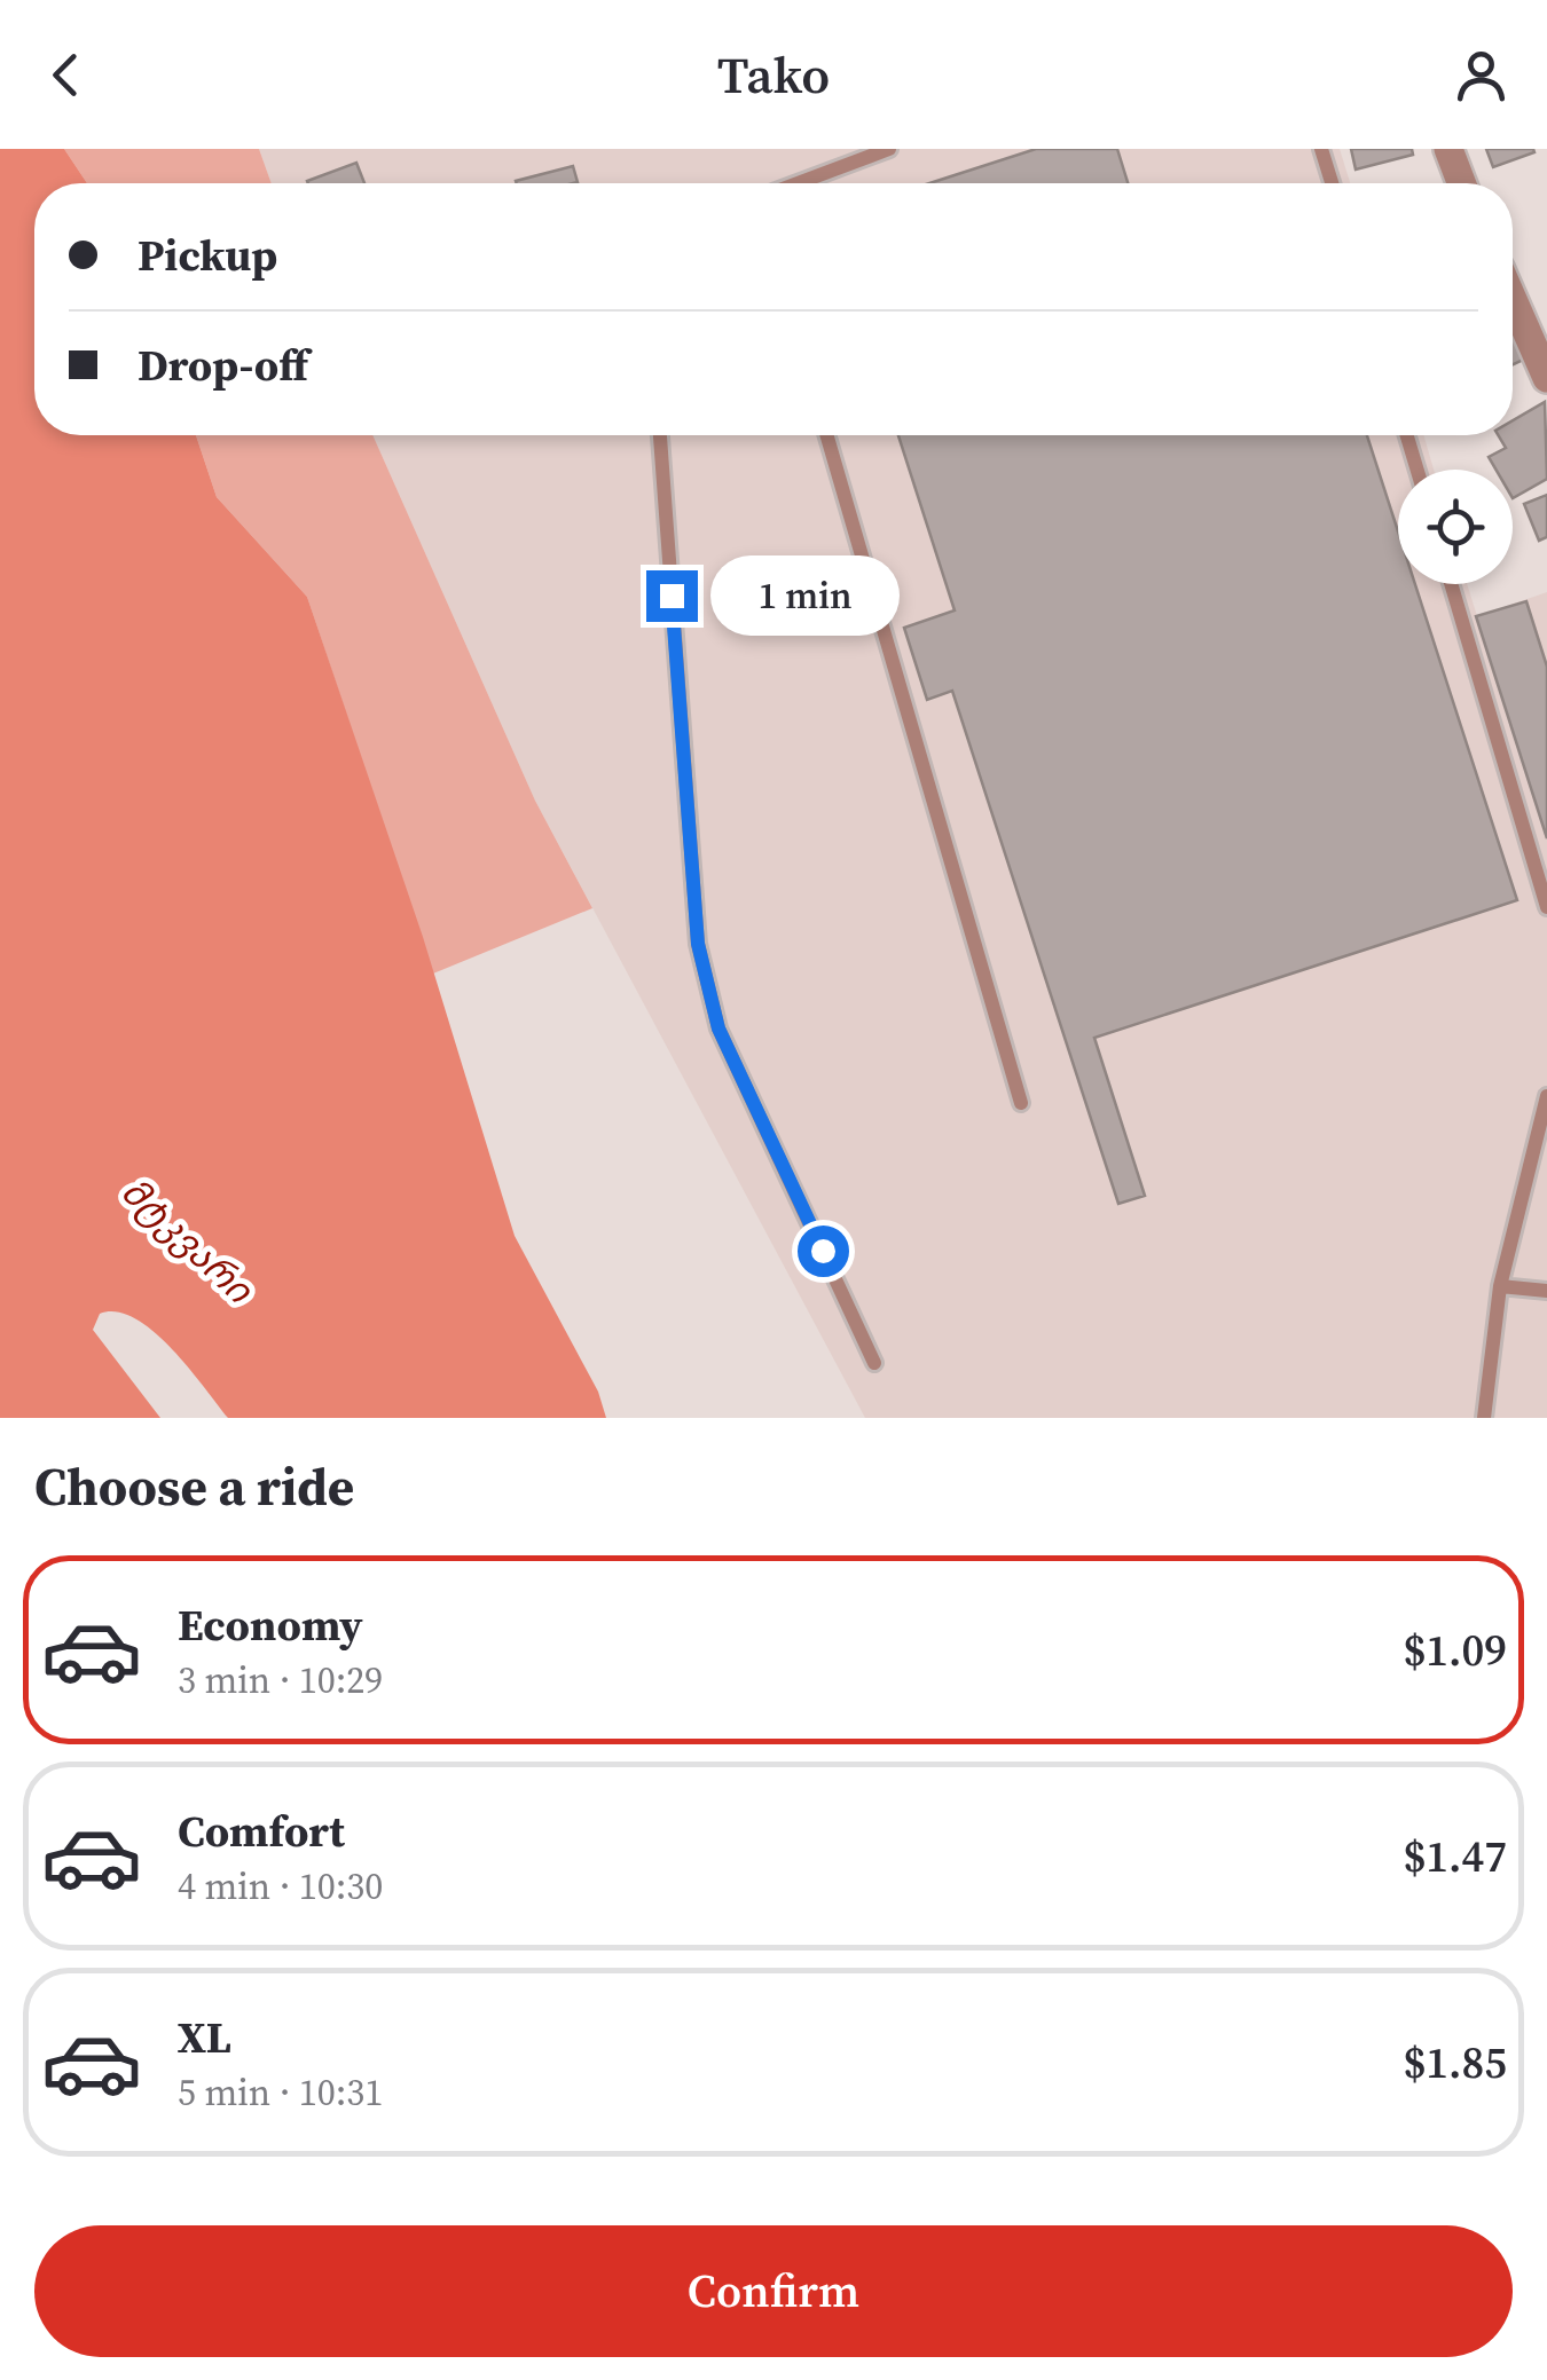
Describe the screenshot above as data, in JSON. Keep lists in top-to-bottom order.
{
  "water": ["მტკვარი"],
  "page": {
    "header": "Tako",
    "banner": ["Pickup", "Drop-off"],
    "bubble": "1 min",
    "heading": "Choose a ride",
    "list": [
      {
        "name": "Economy",
        "note": "3 min · 10:29",
        "value": "$1.09"
      },
      {
        "name": "Comfort",
        "note": "4 min · 10:30",
        "value": "$1.47"
      },
      {
        "name": "XL",
        "note": "5 min · 10:31",
        "value": "$1.85"
      }
    ],
    "buttons": "Confirm"
  }
}
